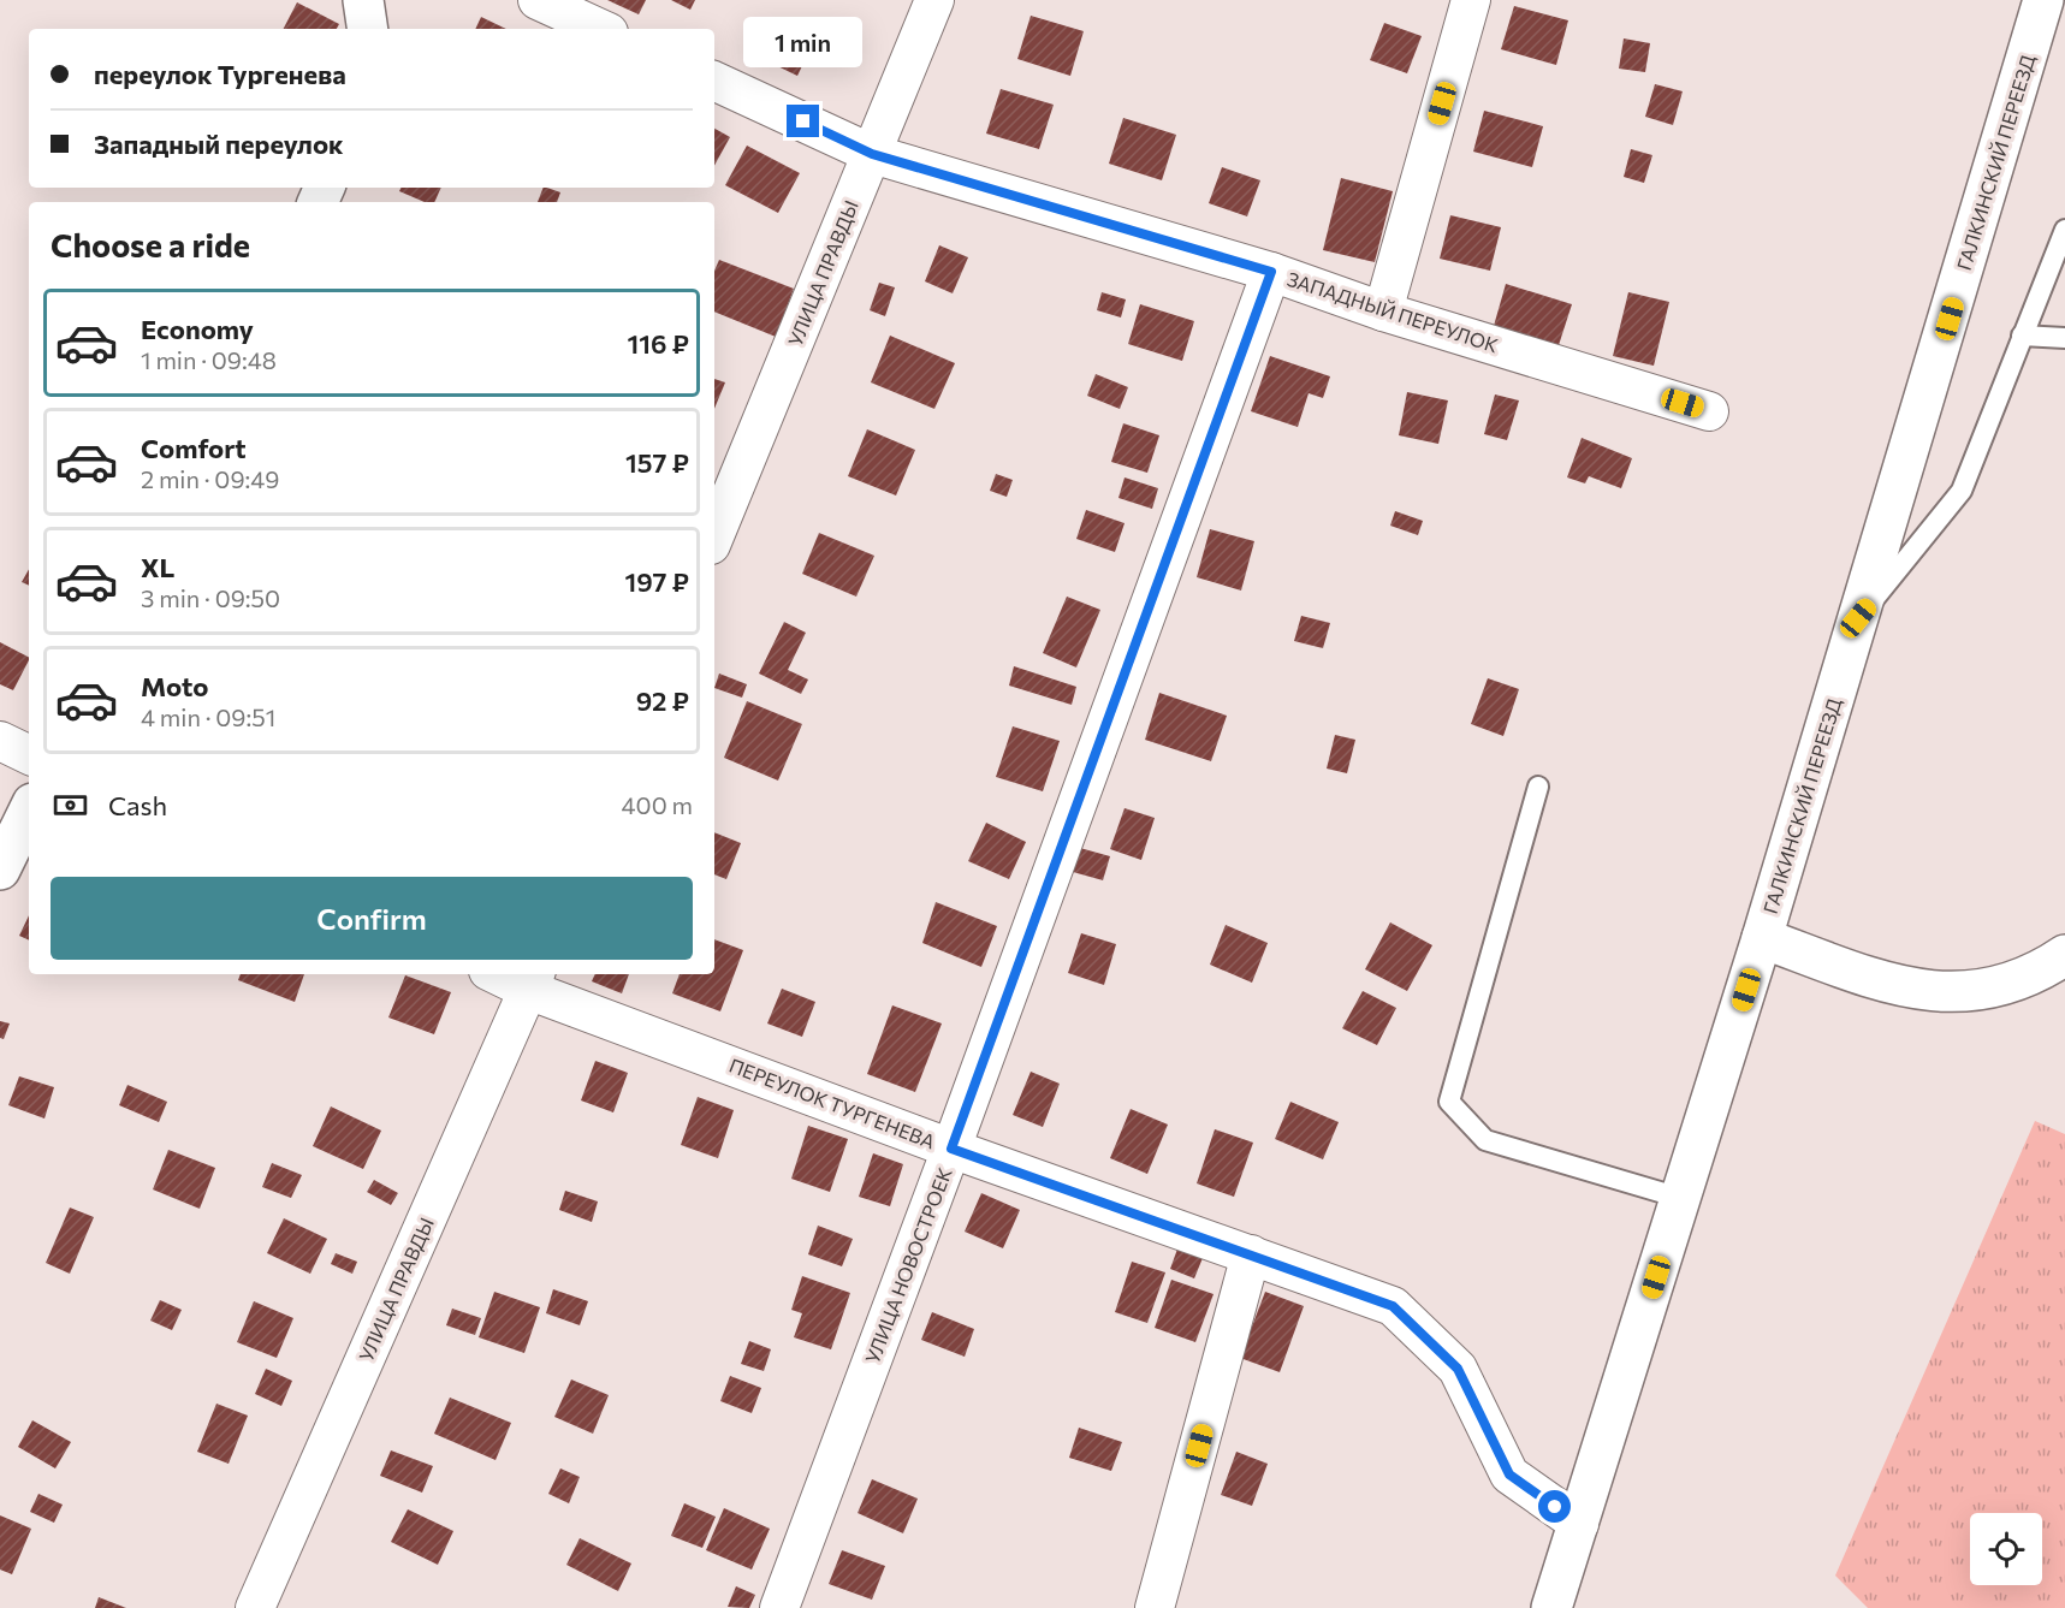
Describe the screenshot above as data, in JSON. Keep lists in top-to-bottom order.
{
  "streets": {
    "main road": ["ГАЛКИНСКИЙ ПЕРЕЕЗД"],
    "street": [
      "УЛИЦА ПРАВДЫ",
      "ЗАПАДНЫЙ ПЕРЕУЛОК",
      "ПЕРЕУЛОК ТУРГЕНЕВА",
      "УЛИЦА НОВОСТРОЕК"
    ]
  },
  "crossings": [
    ["ГАЛКИНСКИЙ ПЕРЕЕЗД", "ПЕРЕУЛОК ТУРГЕНЕВА"],
    ["УЛИЦА ПРАВДЫ", "ЗАПАДНЫЙ ПЕРЕУЛОК"],
    ["УЛИЦА ПРАВДЫ", "ПЕРЕУЛОК ТУРГЕНЕВА"],
    ["ЗАПАДНЫЙ ПЕРЕУЛОК", "УЛИЦА НОВОСТРОЕК"],
    ["ПЕРЕУЛОК ТУРГЕНЕВА", "УЛИЦА НОВОСТРОЕК"]
  ],
  "page": {
    "bubble": "1 min",
    "banner": ["переулок Тургенева", "Западный переулок"],
    "heading": "Choose a ride",
    "list": [
      {
        "name": "Economy",
        "note": "1 min · 09:48",
        "value": "116 ₽"
      },
      {
        "name": "Comfort",
        "note": "2 min · 09:49",
        "value": "157 ₽"
      },
      {
        "name": "XL",
        "note": "3 min · 09:50",
        "value": "197 ₽"
      },
      {
        "name": "Moto",
        "note": "4 min · 09:51",
        "value": "92 ₽"
      }
    ],
    "pay": ["Cash", "400 m"],
    "buttons": "Confirm"
  }
}
